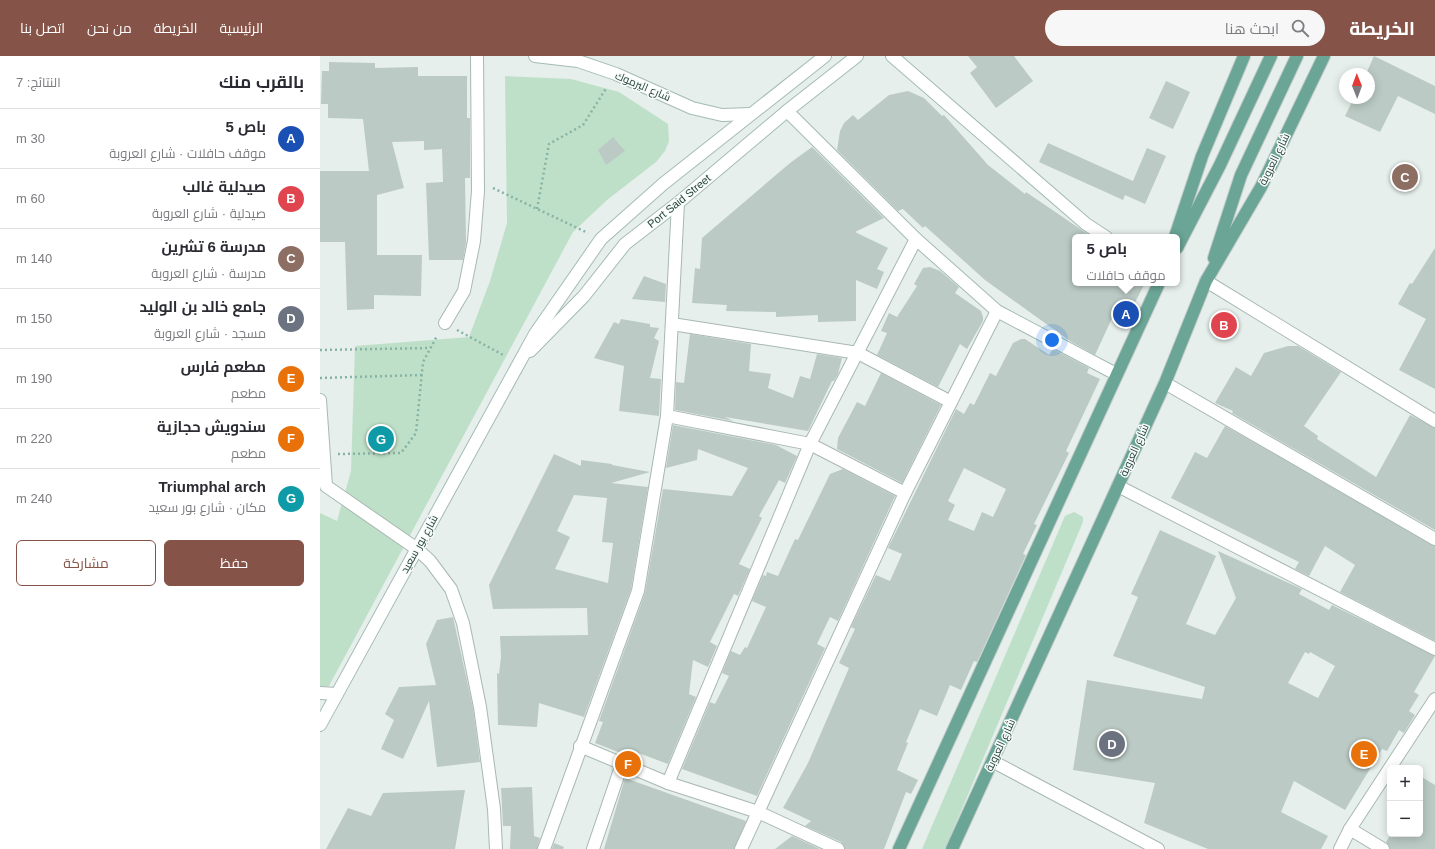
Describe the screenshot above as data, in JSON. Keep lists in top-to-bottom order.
{
  "streets": {
    "main road": ["شارع العروبة"],
    "street": ["شارع اليرموك", "Port Said Street", "شارع بور سعيد"]
  },
  "crossings": [
    ["Port Said Street", "شارع بور سعيد"]
  ],
  "north": "top",
  "page": {
    "header": "الخريطة",
    "search": "ابحث هنا",
    "nav": [
      "الرئيسية",
      "الخريطة",
      "من نحن",
      "اتصل بنا"
    ],
    "heading": ["بالقرب منك", "النتائج: 7"],
    "list": [
      {
        "mark": "A",
        "name": "باص 5",
        "note": "موقف حافلات · شارع العروبة",
        "value": "30 m"
      },
      {
        "mark": "B",
        "name": "صيدلية غالب",
        "note": "صيدلية · شارع العروبة",
        "value": "60 m"
      },
      {
        "mark": "C",
        "name": "مدرسة 6 تشرين",
        "note": "مدرسة · شارع العروبة",
        "value": "140 m"
      },
      {
        "mark": "D",
        "name": "جامع خالد بن الوليد",
        "note": "مسجد · شارع العروبة",
        "value": "150 m"
      },
      {
        "mark": "E",
        "name": "مطعم فارس",
        "note": "مطعم",
        "value": "190 m"
      },
      {
        "mark": "F",
        "name": "سندويش حجازية",
        "note": "مطعم",
        "value": "220 m"
      },
      {
        "mark": "G",
        "name": "Triumphal arch",
        "note": "مكان · شارع بور سعيد",
        "value": "240 m"
      }
    ],
    "pins": [
      "C",
      "A",
      "B",
      "G",
      "D",
      "E",
      "F"
    ],
    "popup": ["باص 5", "موقف حافلات"],
    "buttons": ["حفظ", "مشاركة"],
    "map_buttons": ["+", "−"]
  }
}
